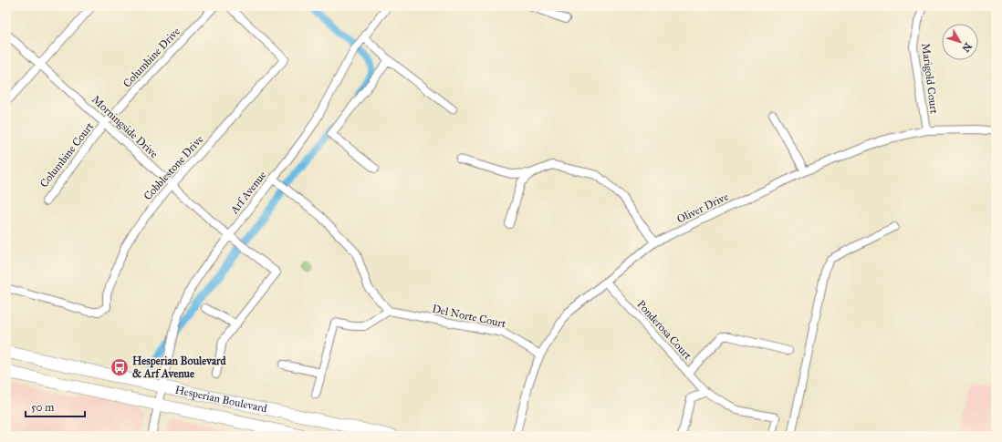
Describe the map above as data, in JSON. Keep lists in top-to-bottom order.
{
  "streets": {
    "main road": ["Hesperian Boulevard"],
    "street": [
      "Columbine Drive",
      "Marigold Court",
      "Morningside Drive",
      "Columbine Court",
      "Cobblestone Drive",
      "Arf Avenue",
      "Oliver Drive",
      "Del Norte Court",
      "Ponderosa Court"
    ]
  },
  "crossings": [
    ["Columbine Drive", "Morningside Drive"],
    ["Columbine Drive", "Columbine Court"],
    ["Marigold Court", "Oliver Drive"],
    ["Morningside Drive", "Columbine Court"],
    ["Morningside Drive", "Cobblestone Drive"],
    ["Morningside Drive", "Arf Avenue"],
    ["Arf Avenue", "Hesperian Boulevard"],
    ["Oliver Drive", "Del Norte Court"],
    ["Oliver Drive", "Ponderosa Court"]
  ],
  "places": {
    "bus stop": ["Hesperian Boulevard & Arf Avenue"]
  },
  "scale_bar": "50 m",
  "north": "bottom right"
}
